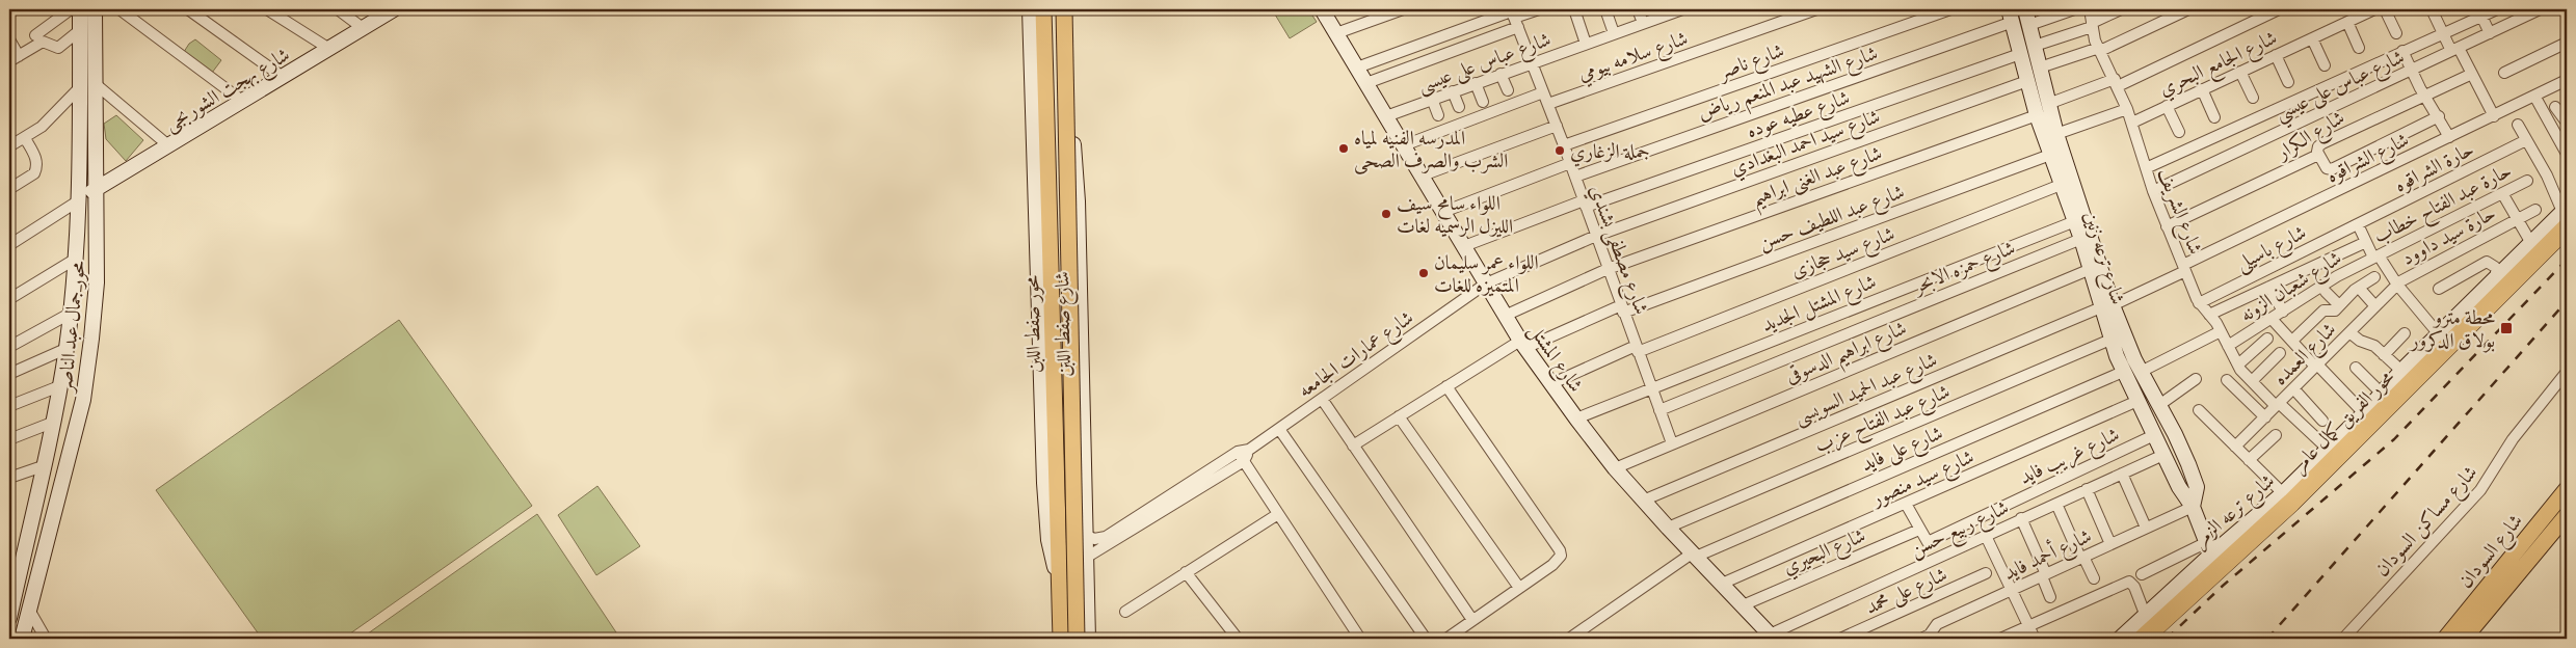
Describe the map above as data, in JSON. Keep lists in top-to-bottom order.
{
  "streets": {
    "highway": ["محور الفريق كمال عامر"],
    "main road": ["محور صفط اللبن", "شارع السودان"],
    "street": [
      "شارع سلامه بيومي",
      "شارع ناصر",
      "شارع عباس على عيسى",
      "شارع الجامع البحري",
      "شارع الشهيد عبد المنعم رياض",
      "شارع عباس على عيسي",
      "شارع بهجت الشوربجى",
      "شارع عطيه عوده",
      "شارع الكرار",
      "شارع سيد احمد البغدادي",
      "شارع الشراقوه",
      "حارة الشراقوه",
      "شارع عبد الغنى ابراهيم",
      "حارة عبد الفتاح خطاب",
      "شارع الشريف",
      "شارع عبد اللطيف حسن",
      "حارة سيد داوود",
      "شارع باسيلى",
      "شارع مصطفى بشندي",
      "شارع سيد حجازى",
      "شارع ترعه زنين",
      "شارع حمزه الابحر",
      "شارع شعبان الزونه",
      "شارع المشتل الجديد",
      "شارع صفط اللبن",
      "محور جمال عبد الناصر",
      "شارع ابراهيم الدسوقى",
      "شارع عمارات الجامعه",
      "شارع العمده",
      "شارع المشتل",
      "شارع عبد الحميد السويسى",
      "شارع عبد الفتاح عزب",
      "شارع على فايد",
      "شارع غريب فايد",
      "شارع سيد منصور",
      "شارع ترعه الزمر",
      "شارع مساكن السودان",
      "شارع ربيع حسن",
      "شارع البحيري",
      "شارع أحمد فايد",
      "شارع على محمد"
    ]
  },
  "crossings": [
    ["شارع سلامه بيومي", "شارع مصطفى بشندي"],
    ["شارع ناصر", "شارع مصطفى بشندي"],
    ["شارع عباس على عيسى", "شارع مصطفى بشندي"],
    ["شارع عباس على عيسى", "شارع المشتل"],
    ["شارع الجامع البحري", "شارع الشريف"],
    ["شارع الشهيد عبد المنعم رياض", "شارع مصطفى بشندي"],
    ["شارع الشهيد عبد المنعم رياض", "شارع ترعه زنين"],
    ["شارع عباس على عيسي", "شارع الشريف"],
    ["شارع بهجت الشوربجى", "محور جمال عبد الناصر"],
    ["شارع عطيه عوده", "شارع مصطفى بشندي"],
    ["شارع عطيه عوده", "شارع ترعه زنين"],
    ["شارع عطيه عوده", "شارع المشتل"],
    ["شارع الكرار", "شارع الشريف"],
    ["شارع سيد احمد البغدادي", "شارع مصطفى بشندي"],
    ["شارع سيد احمد البغدادي", "شارع ترعه زنين"],
    ["شارع سيد احمد البغدادي", "شارع عمارات الجامعه"],
    ["شارع سيد احمد البغدادي", "شارع المشتل"],
    ["شارع الشراقوه", "شارع الشريف"],
    ["شارع الشراقوه", "شارع ترعه زنين"],
    ["شارع الشراقوه", "شارع عبد الحميد السويسى"],
    ["حارة الشراقوه", "شارع باسيلى"],
    ["شارع عبد الغنى ابراهيم", "شارع مصطفى بشندي"],
    ["شارع عبد الغنى ابراهيم", "شارع ترعه زنين"],
    ["شارع عبد الغنى ابراهيم", "شارع المشتل"],
    ["حارة عبد الفتاح خطاب", "شارع شعبان الزونه"],
    ["شارع الشريف", "شارع باسيلى"],
    ["شارع الشريف", "شارع شعبان الزونه"],
    ["شارع الشريف", "شارع العمده"],
    ["شارع الشريف", "شارع ترعه الزمر"],
    ["شارع عبد اللطيف حسن", "شارع مصطفى بشندي"],
    ["شارع عبد اللطيف حسن", "شارع ترعه زنين"],
    ["شارع عبد اللطيف حسن", "شارع المشتل"],
    ["حارة سيد داوود", "شارع العمده"],
    ["شارع مصطفى بشندي", "شارع سيد حجازى"],
    ["شارع مصطفى بشندي", "شارع حمزه الابحر"],
    ["شارع مصطفى بشندي", "شارع المشتل الجديد"],
    ["شارع مصطفى بشندي", "شارع ابراهيم الدسوقى"],
    ["شارع سيد حجازى", "شارع ترعه زنين"],
    ["شارع سيد حجازى", "شارع المشتل"],
    ["شارع ترعه زنين", "شارع حمزه الابحر"],
    ["شارع ترعه زنين", "شارع المشتل الجديد"],
    ["شارع ترعه زنين", "شارع ابراهيم الدسوقى"],
    ["شارع ترعه زنين", "شارع عبد الحميد السويسى"],
    ["شارع ترعه زنين", "شارع عبد الفتاح عزب"],
    ["شارع ترعه زنين", "شارع على فايد"],
    ["شارع ترعه زنين", "شارع غريب فايد"],
    ["شارع ترعه زنين", "شارع سيد منصور"],
    ["شارع ترعه زنين", "شارع ترعه الزمر"],
    ["شارع ترعه زنين", "شارع ربيع حسن"],
    ["شارع ترعه زنين", "شارع أحمد فايد"],
    ["شارع المشتل الجديد", "شارع المشتل"],
    ["شارع صفط اللبن", "شارع عمارات الجامعه"],
    ["شارع ابراهيم الدسوقى", "شارع المشتل"],
    ["شارع عمارات الجامعه", "شارع المشتل"],
    ["شارع المشتل", "شارع عبد الحميد السويسى"],
    ["شارع المشتل", "شارع عبد الفتاح عزب"],
    ["شارع المشتل", "شارع على فايد"],
    ["شارع المشتل", "شارع سيد منصور"],
    ["شارع المشتل", "شارع ربيع حسن"],
    ["شارع المشتل", "شارع البحيري"],
    ["محور الفريق كمال عامر", "شارع ترعه الزمر"],
    ["شارع غريب فايد", "شارع البحيري"]
  ],
  "places": {
    "other": [
      "المدرسه الفنيه لمياه الشرب والصرف الصحى",
      "جملة الزغاري",
      "اللواء سامح سيف الليزل الرسميه لغات",
      "اللواء عمر سليمان المتميزه للغات"
    ],
    "transit": ["محطة مترو بولاق الدكرور"]
  }
}
